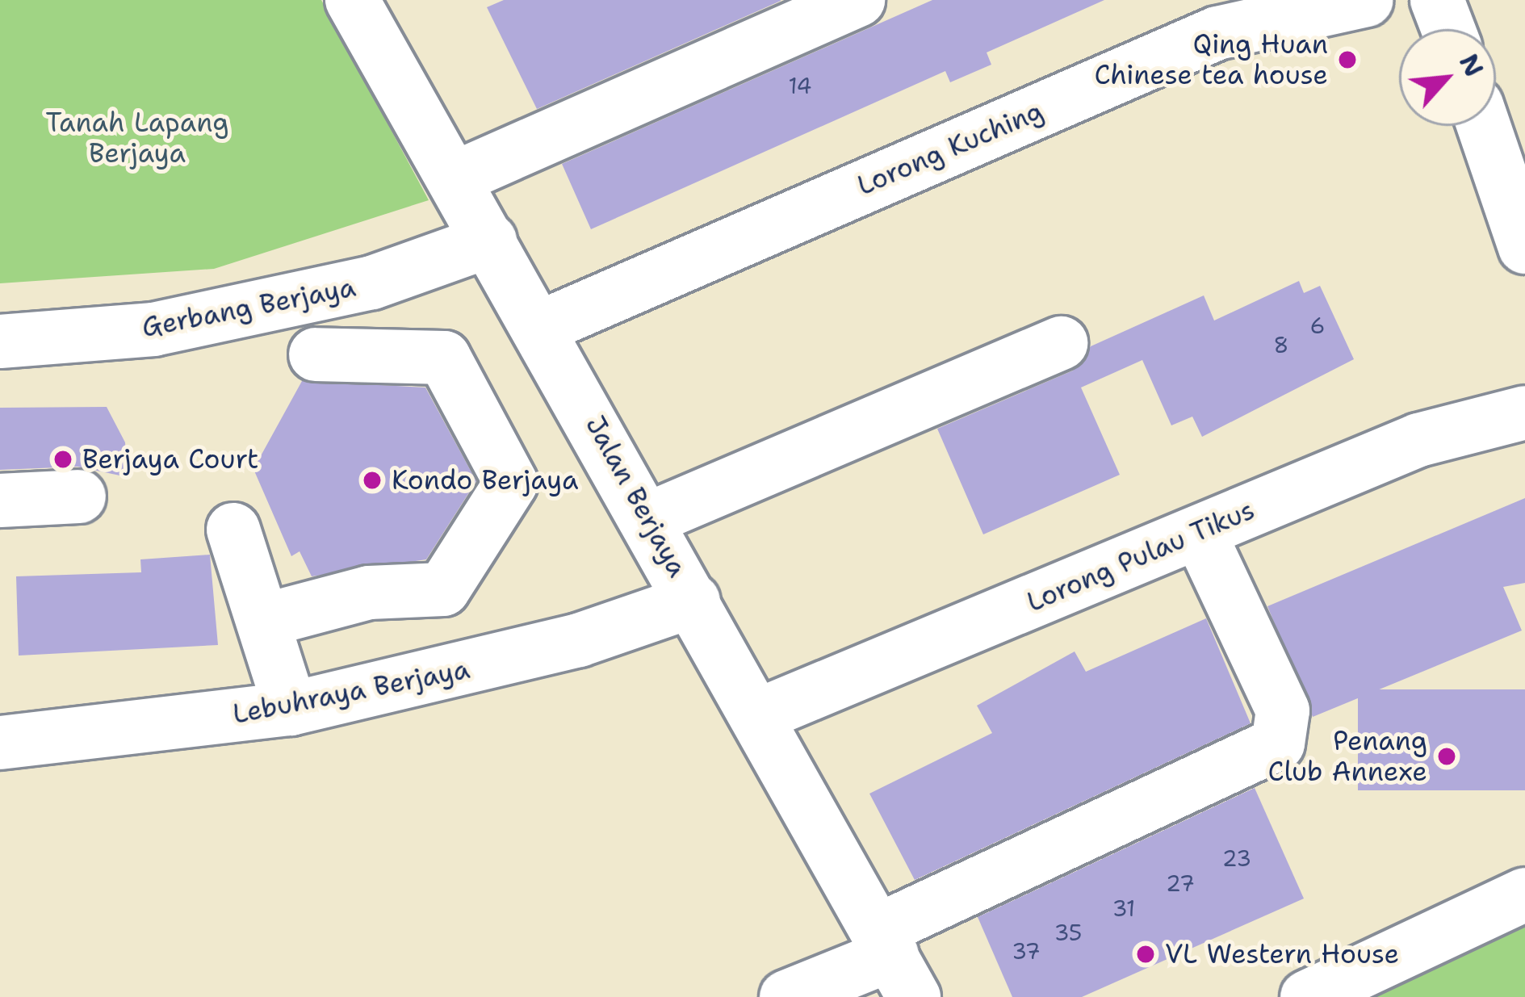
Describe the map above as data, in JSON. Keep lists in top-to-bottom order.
{
  "streets": {
    "street": [
      "Lorong Kuching",
      "Gerbang Berjaya",
      "Jalan Berjaya",
      "Lorong Pulau Tikus",
      "Lebuhraya Berjaya"
    ]
  },
  "crossings": [
    ["Lorong Kuching", "Jalan Berjaya"],
    ["Gerbang Berjaya", "Jalan Berjaya"],
    ["Jalan Berjaya", "Lorong Pulau Tikus"],
    ["Jalan Berjaya", "Lebuhraya Berjaya"]
  ],
  "parks": ["Tanah Lapang Berjaya"],
  "places": [
    "Qing Huan Chinese tea house",
    "Berjaya Court",
    "Kondo Berjaya",
    "Penang Club Annexe",
    "VL Western House"
  ],
  "house_numbers": [
    "14",
    "6",
    "8",
    "23",
    "27",
    "31",
    "35",
    "37"
  ],
  "north": "top right"
}
